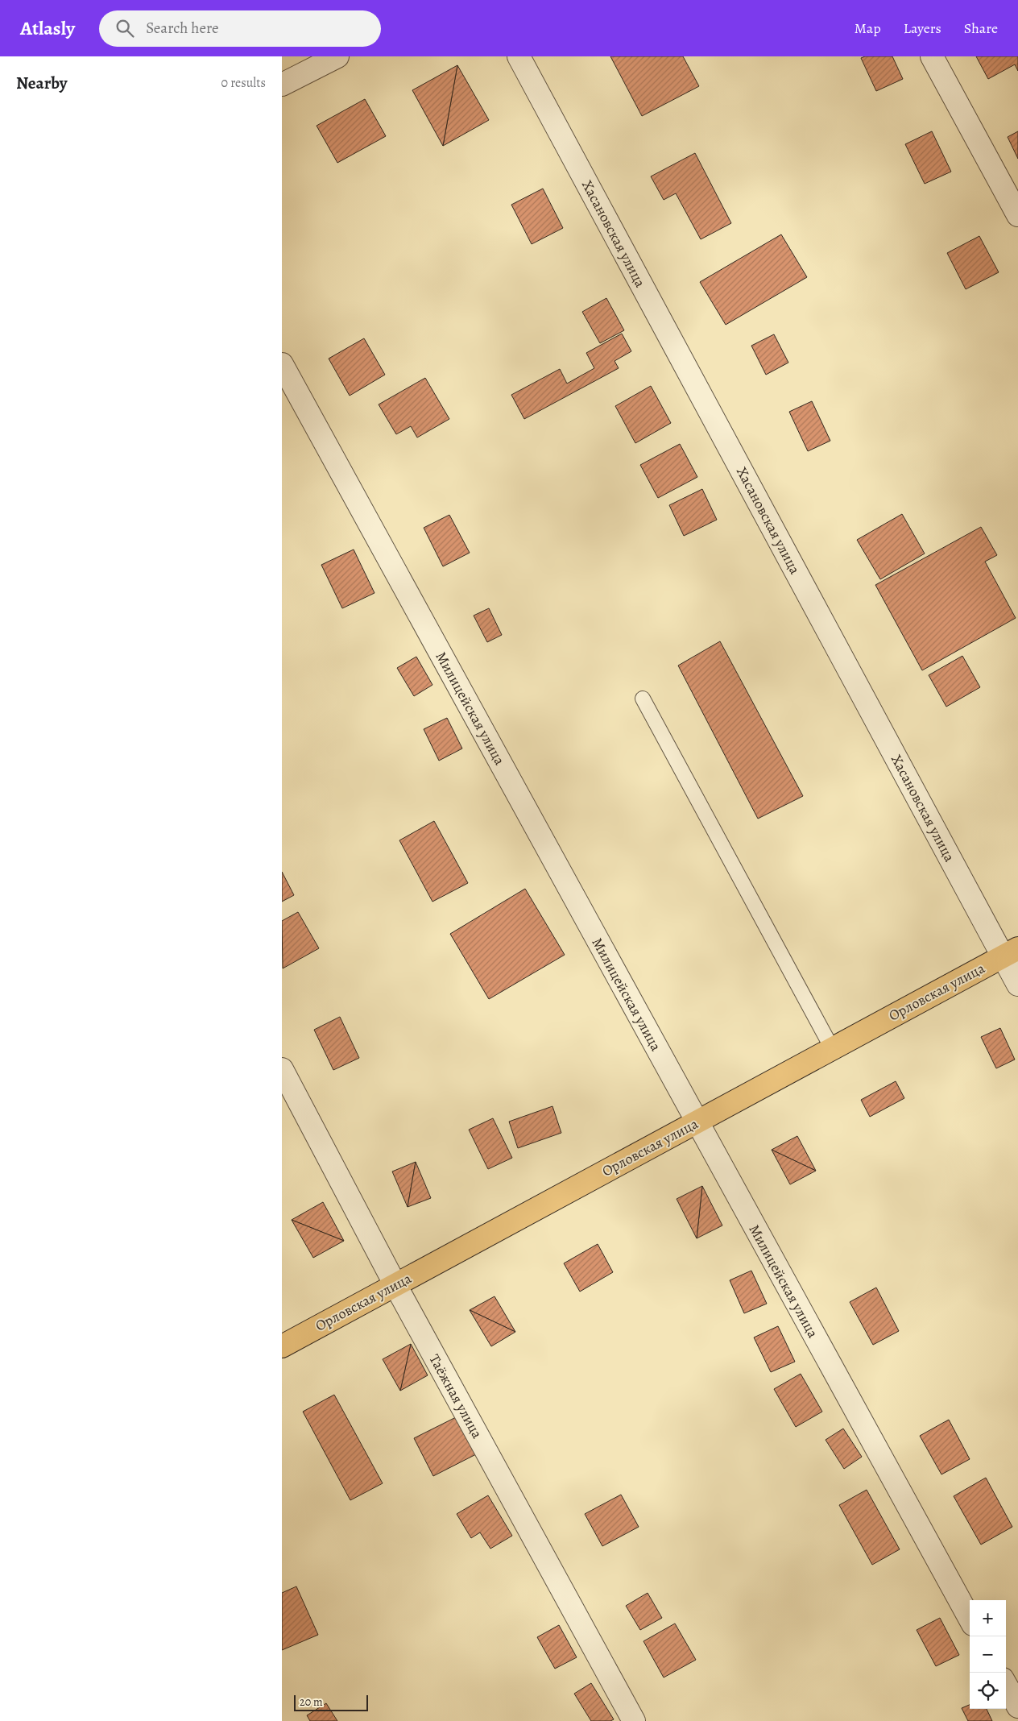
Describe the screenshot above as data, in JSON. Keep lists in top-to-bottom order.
{
  "streets": {
    "highway": ["Орловская улица"],
    "street": ["Хасановская улица", "Милицейская улица", "Таёжная улица"]
  },
  "crossings": [
    ["Хасановская улица", "Орловская улица"],
    ["Милицейская улица", "Орловская улица"],
    ["Орловская улица", "Таёжная улица"]
  ],
  "scale_bar": "20 m",
  "page": {
    "header": "Atlasly",
    "search": "Search here",
    "nav": ["Map", "Layers", "Share"],
    "heading": ["Nearby", "0 results"],
    "map_buttons": ["+", "−"],
    "scale": "20 m"
  }
}
